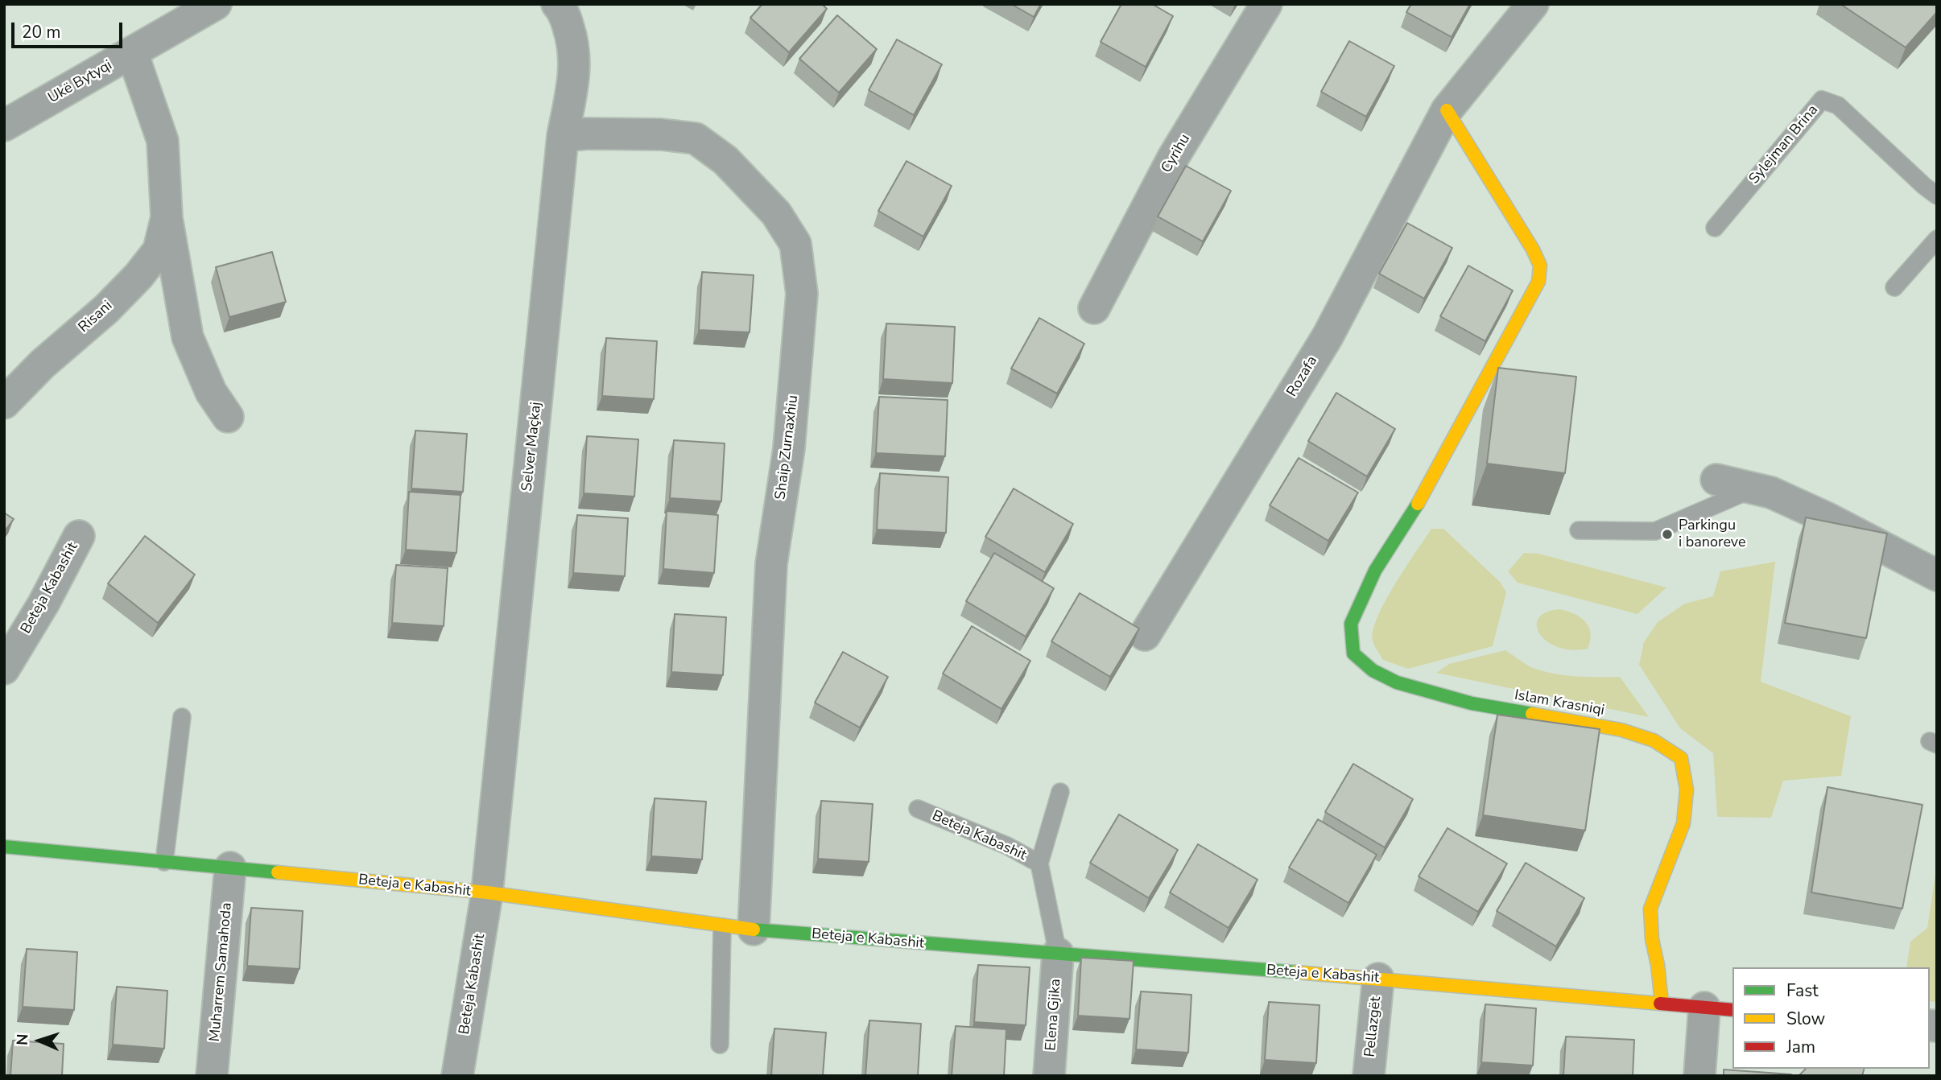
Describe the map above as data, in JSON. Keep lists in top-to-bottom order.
{
  "streets": {
    "street": [
      "Ukë Bytyqi",
      "Cyrihu",
      "Risani",
      "Rozafa",
      "Selver Maçkaj",
      "Shaip Zurnaxhiu",
      "Beteja Kabashit",
      "Islam Krasniqi",
      "Beteja e Kabashit",
      "Muharrem Samahoda",
      "Elena Gjika",
      "Pellazgët"
    ],
    "lane": ["Sylejman Brina"]
  },
  "crossings": [
    ["Ukë Bytyqi", "Risani"],
    ["Rozafa", "Islam Krasniqi"],
    ["Selver Maçkaj", "Shaip Zurnaxhiu"],
    ["Selver Maçkaj", "Beteja Kabashit"],
    ["Selver Maçkaj", "Beteja e Kabashit"],
    ["Shaip Zurnaxhiu", "Beteja e Kabashit"],
    ["Beteja Kabashit", "Beteja e Kabashit"],
    ["Beteja Kabashit", "Elena Gjika"],
    ["Islam Krasniqi", "Beteja e Kabashit"],
    ["Beteja e Kabashit", "Muharrem Samahoda"],
    ["Beteja e Kabashit", "Elena Gjika"],
    ["Beteja e Kabashit", "Pellazgët"]
  ],
  "places": ["Parkingu i banoreve"],
  "legend": ["Fast", "Slow", "Jam"],
  "scale_bar": "20 m",
  "north": "left"
}
